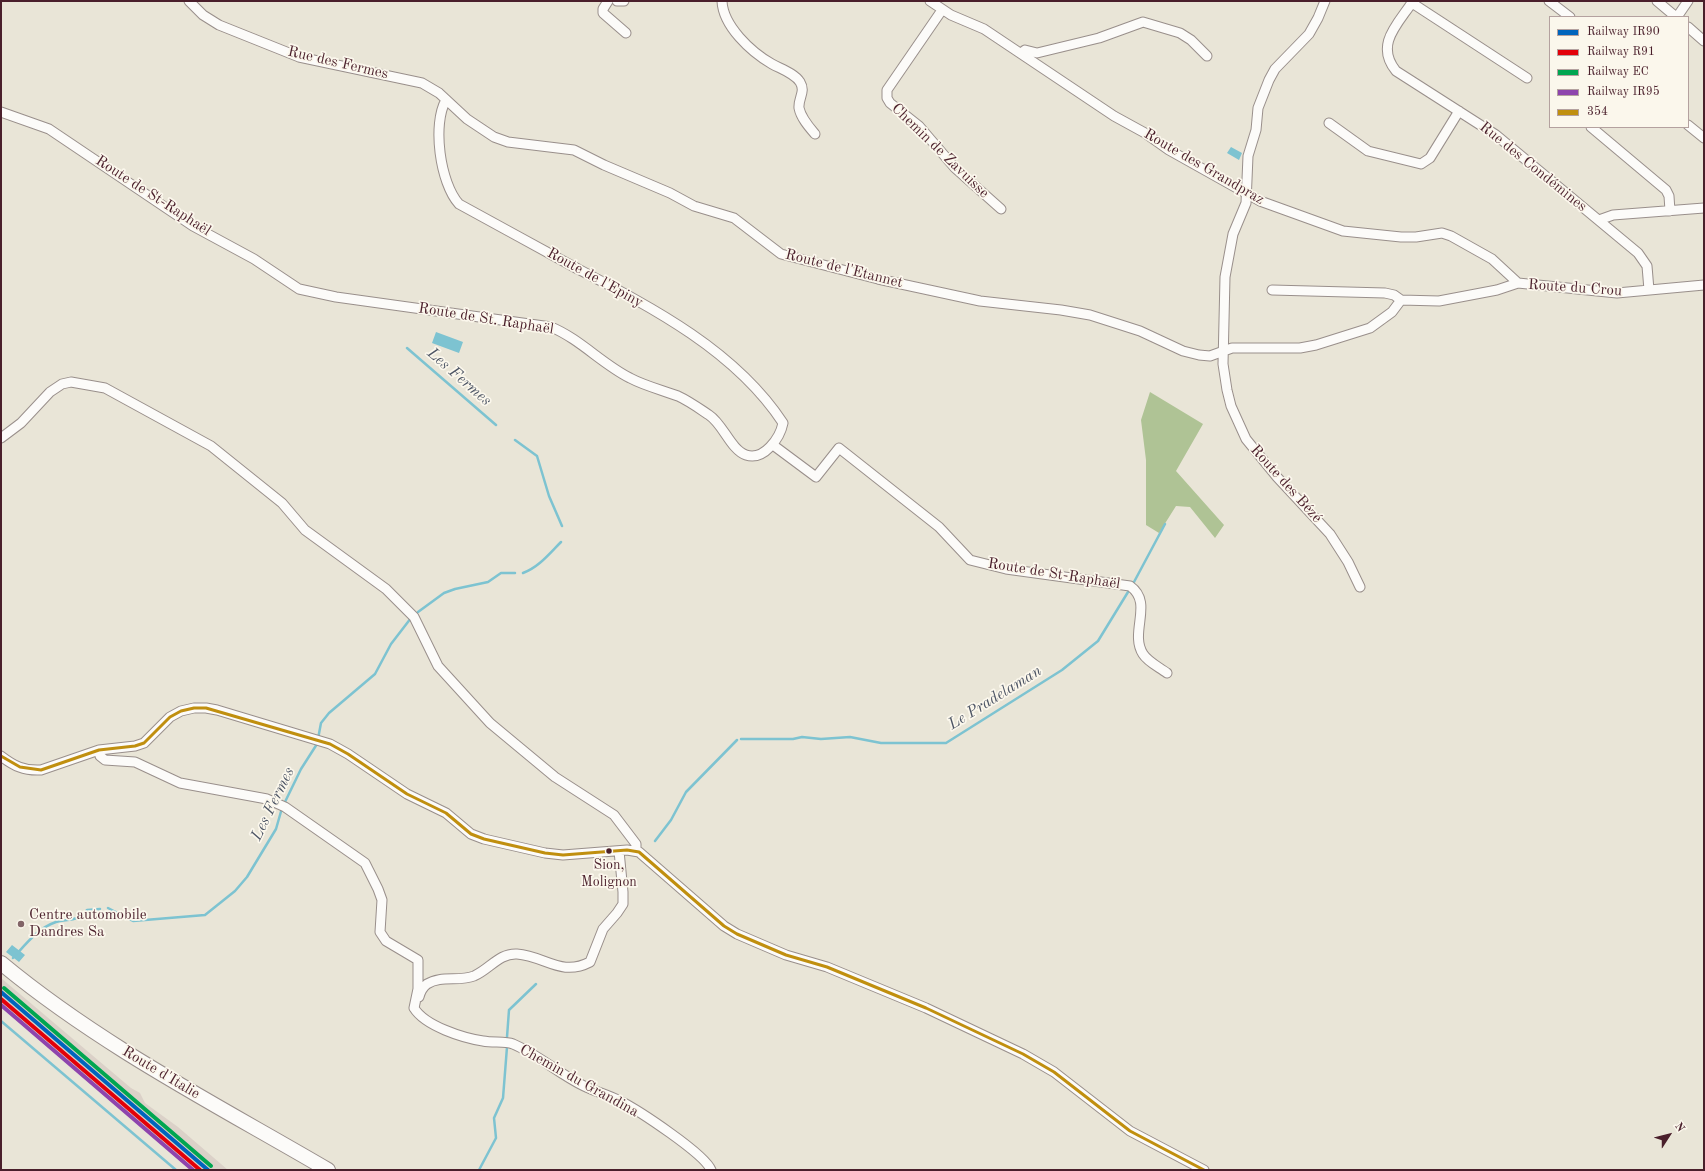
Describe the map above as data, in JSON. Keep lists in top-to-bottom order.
{
  "streets": {
    "main road": ["Route d'Italie"],
    "street": [
      "Rue des Fermes",
      "Chemin de Zavuisse",
      "Route des Grandpraz",
      "Rue des Condémines",
      "Route de St-Raphaël",
      "Route de l'Etannet",
      "Route de l'Epiny",
      "Route du Crou",
      "Route de St. Raphaël",
      "Route des Bézé",
      "Chemin du Grandina"
    ]
  },
  "crossings": [
    ["Rue des Fermes", "Route de l'Etannet"],
    ["Rue des Fermes", "Route de l'Epiny"],
    ["Chemin de Zavuisse", "Route des Grandpraz"],
    ["Route des Grandpraz", "Route du Crou"],
    ["Route des Grandpraz", "Route des Bézé"],
    ["Rue des Condémines", "Route du Crou"],
    ["Route de St-Raphaël", "Route de l'Epiny"],
    ["Route de St-Raphaël", "Route de St. Raphaël"],
    ["Route de l'Etannet", "Route de l'Epiny"],
    ["Route de l'Etannet", "Route des Bézé"],
    ["Route de l'Epiny", "Route de St. Raphaël"]
  ],
  "water": ["Les Fermes", "Le Pradelaman"],
  "places": ["Sion, Molignon", "Centre automobile Dandres Sa"],
  "lines": [
    "transit line 354",
    "rail line EC",
    "rail line IR90",
    "rail line R91",
    "rail line IR95"
  ],
  "legend": [
    "Railway IR90",
    "Railway R91",
    "Railway EC",
    "Railway IR95",
    "354"
  ],
  "north": "top right"
}
